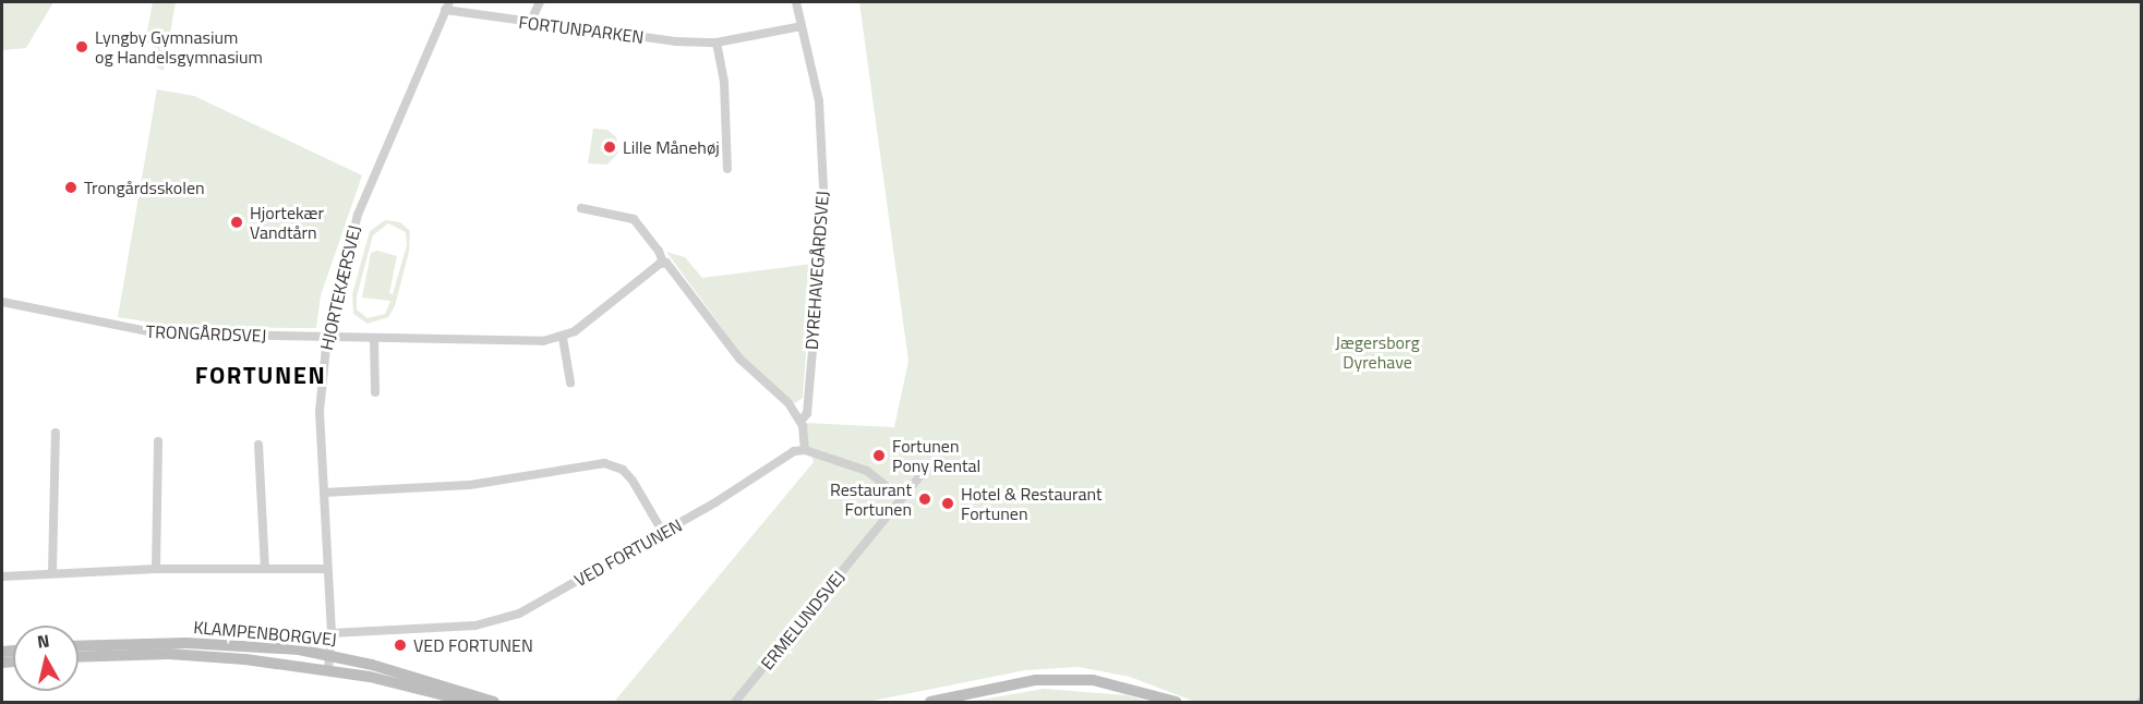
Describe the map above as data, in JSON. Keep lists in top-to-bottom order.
{
  "streets": {
    "street": [
      "FORTUNPARKEN",
      "DYREHAVEGÅRDSVEJ",
      "HJORTEKÆRSVEJ",
      "TRONGÅRDSVEJ",
      "VED FORTUNEN",
      "ERMELUNDSVEJ",
      "KLAMPENBORGVEJ"
    ]
  },
  "crossings": [
    ["FORTUNPARKEN", "DYREHAVEGÅRDSVEJ"],
    ["FORTUNPARKEN", "HJORTEKÆRSVEJ"],
    ["HJORTEKÆRSVEJ", "TRONGÅRDSVEJ"],
    ["HJORTEKÆRSVEJ", "VED FORTUNEN"],
    ["HJORTEKÆRSVEJ", "KLAMPENBORGVEJ"]
  ],
  "districts": ["FORTUNEN"],
  "parks": ["Jægersborg Dyrehave"],
  "places": [
    "Lyngby Gymnasium og Handelsgymnasium",
    "Lille Månehøj",
    "Trongårdsskolen",
    "Hjortekær Vandtårn",
    "Fortunen Pony Rental",
    "Restaurant Fortunen",
    "Hotel & Restaurant Fortunen",
    "VED FORTUNEN"
  ],
  "north": "top"
}
